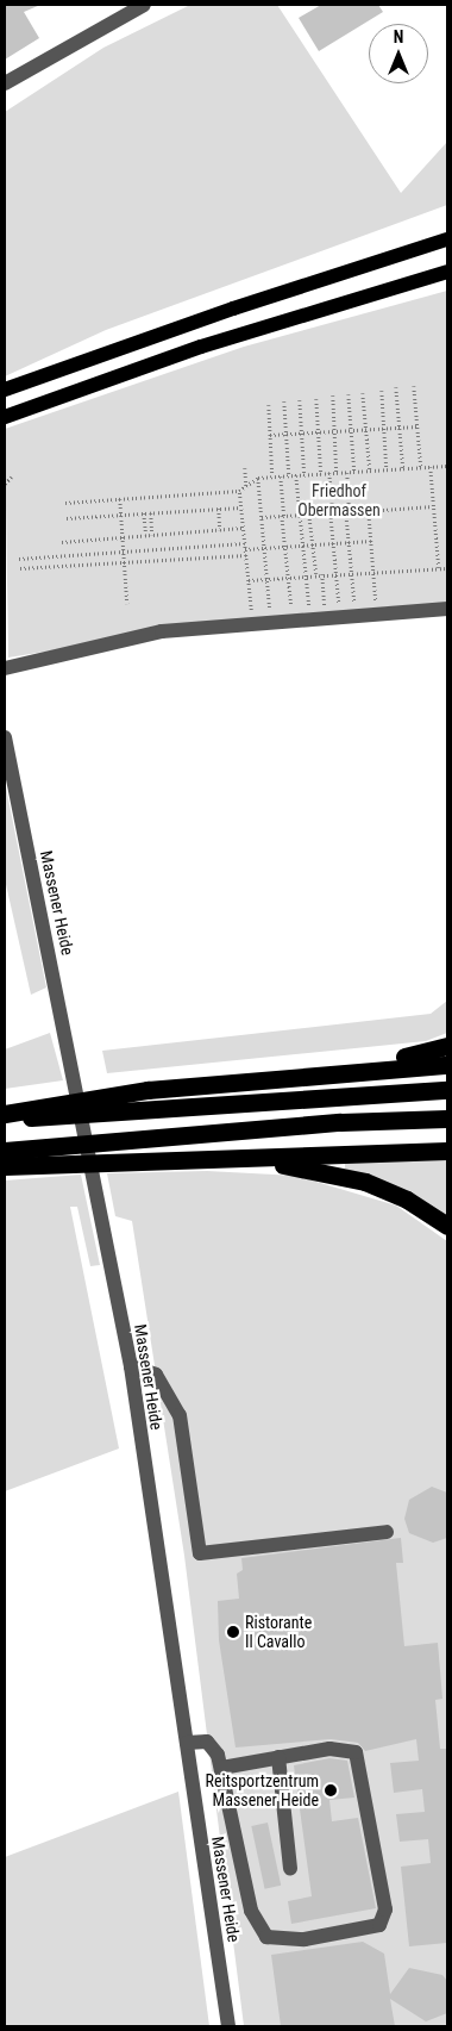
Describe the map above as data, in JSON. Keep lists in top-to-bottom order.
{
  "streets": {
    "street": ["Massener Heide"]
  },
  "parks": ["Friedhof Obermassen"],
  "places": ["Ristorante Il Cavallo", "Reitsportzentrum Massener Heide"],
  "north": "top"
}
